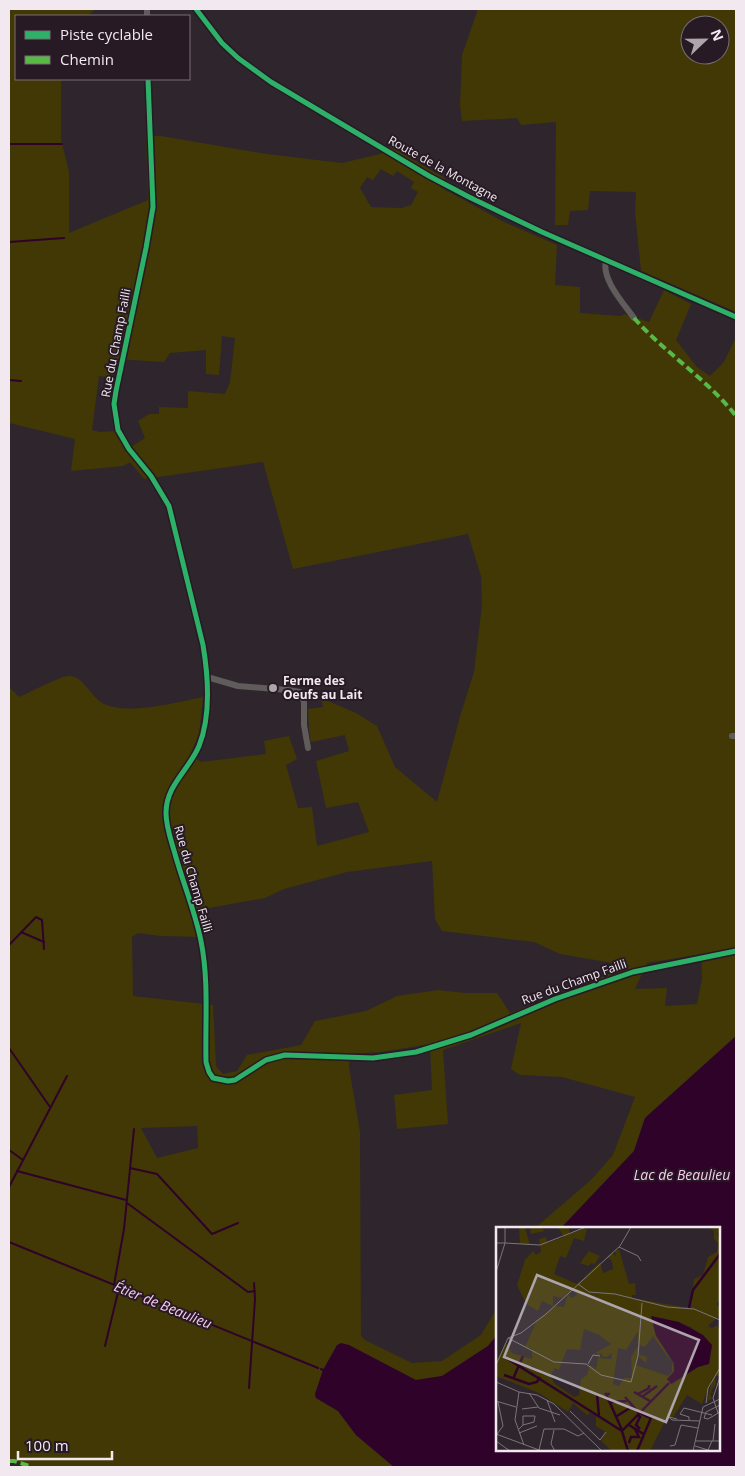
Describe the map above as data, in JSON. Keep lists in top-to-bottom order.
{
  "streets": {
    "street": ["Route de la Montagne", "Rue du Champ Failli"]
  },
  "water": ["Lac de Beaulieu", "Étier de Beaulieu"],
  "places": ["Ferme des Oeufs au Lait"],
  "legend": ["Piste cyclable", "Chemin"],
  "scale_bar": "100 m",
  "north": "right"
}
